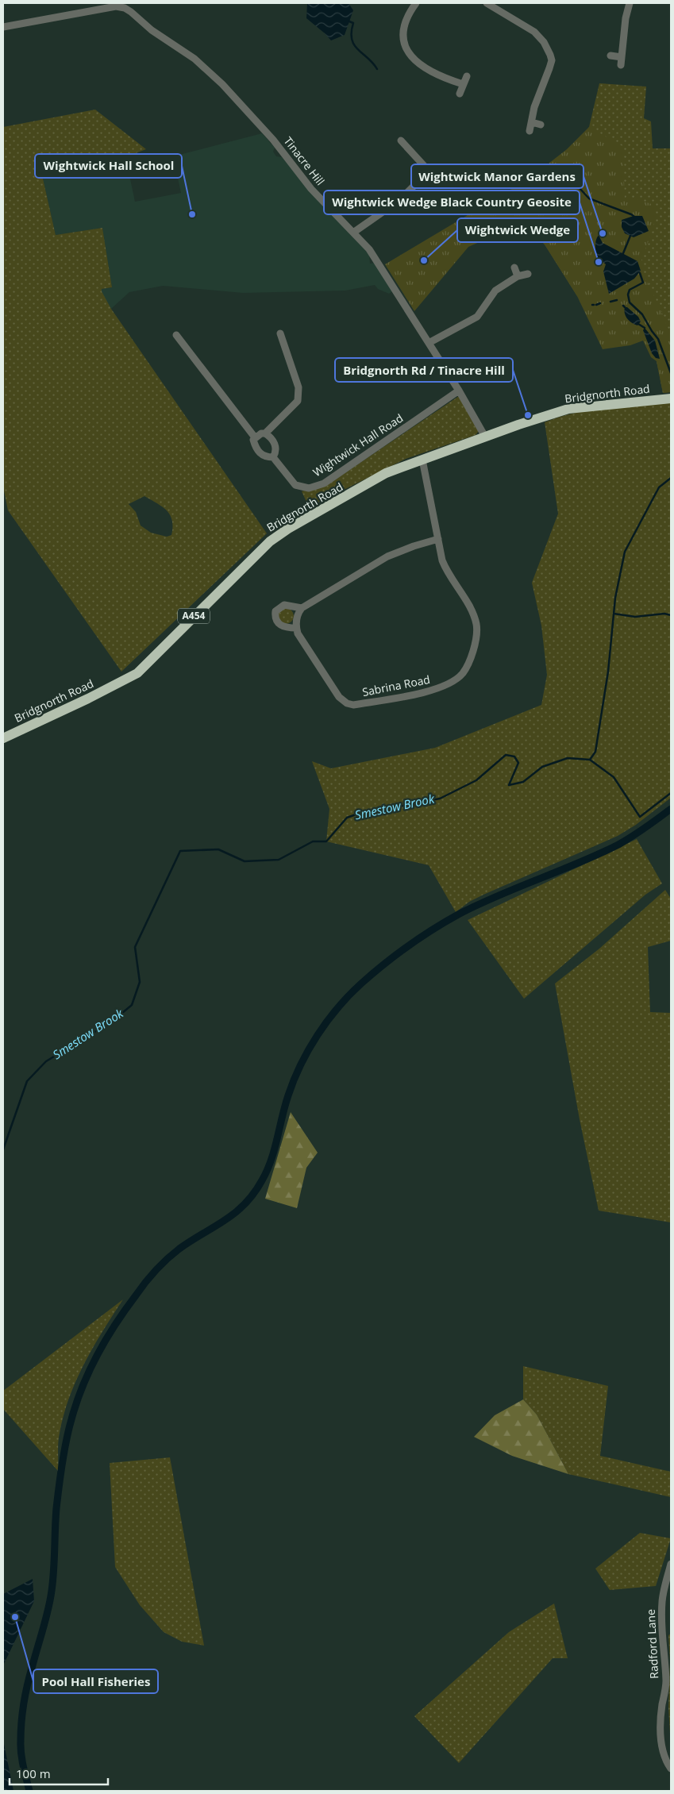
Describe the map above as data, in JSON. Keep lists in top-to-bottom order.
{
  "streets": {
    "highway": ["Bridgnorth Road", "A454"],
    "street": [
      "Tinacre Hill",
      "Wightwick Hall Road",
      "Sabrina Road",
      "Radford Lane"
    ]
  },
  "crossings": [
    ["Tinacre Hill", "Bridgnorth Road"],
    ["Tinacre Hill", "Wightwick Hall Road"],
    ["Bridgnorth Road", "Sabrina Road"]
  ],
  "water": ["Smestow Brook"],
  "places": [
    "Wightwick Hall School",
    "Wightwick Manor Gardens",
    "Wightwick Wedge",
    "Wightwick Wedge Black Country Geosite",
    "Bridgnorth Rd / Tinacre Hill",
    "Pool Hall Fisheries"
  ],
  "scale_bar": "100 m"
}
